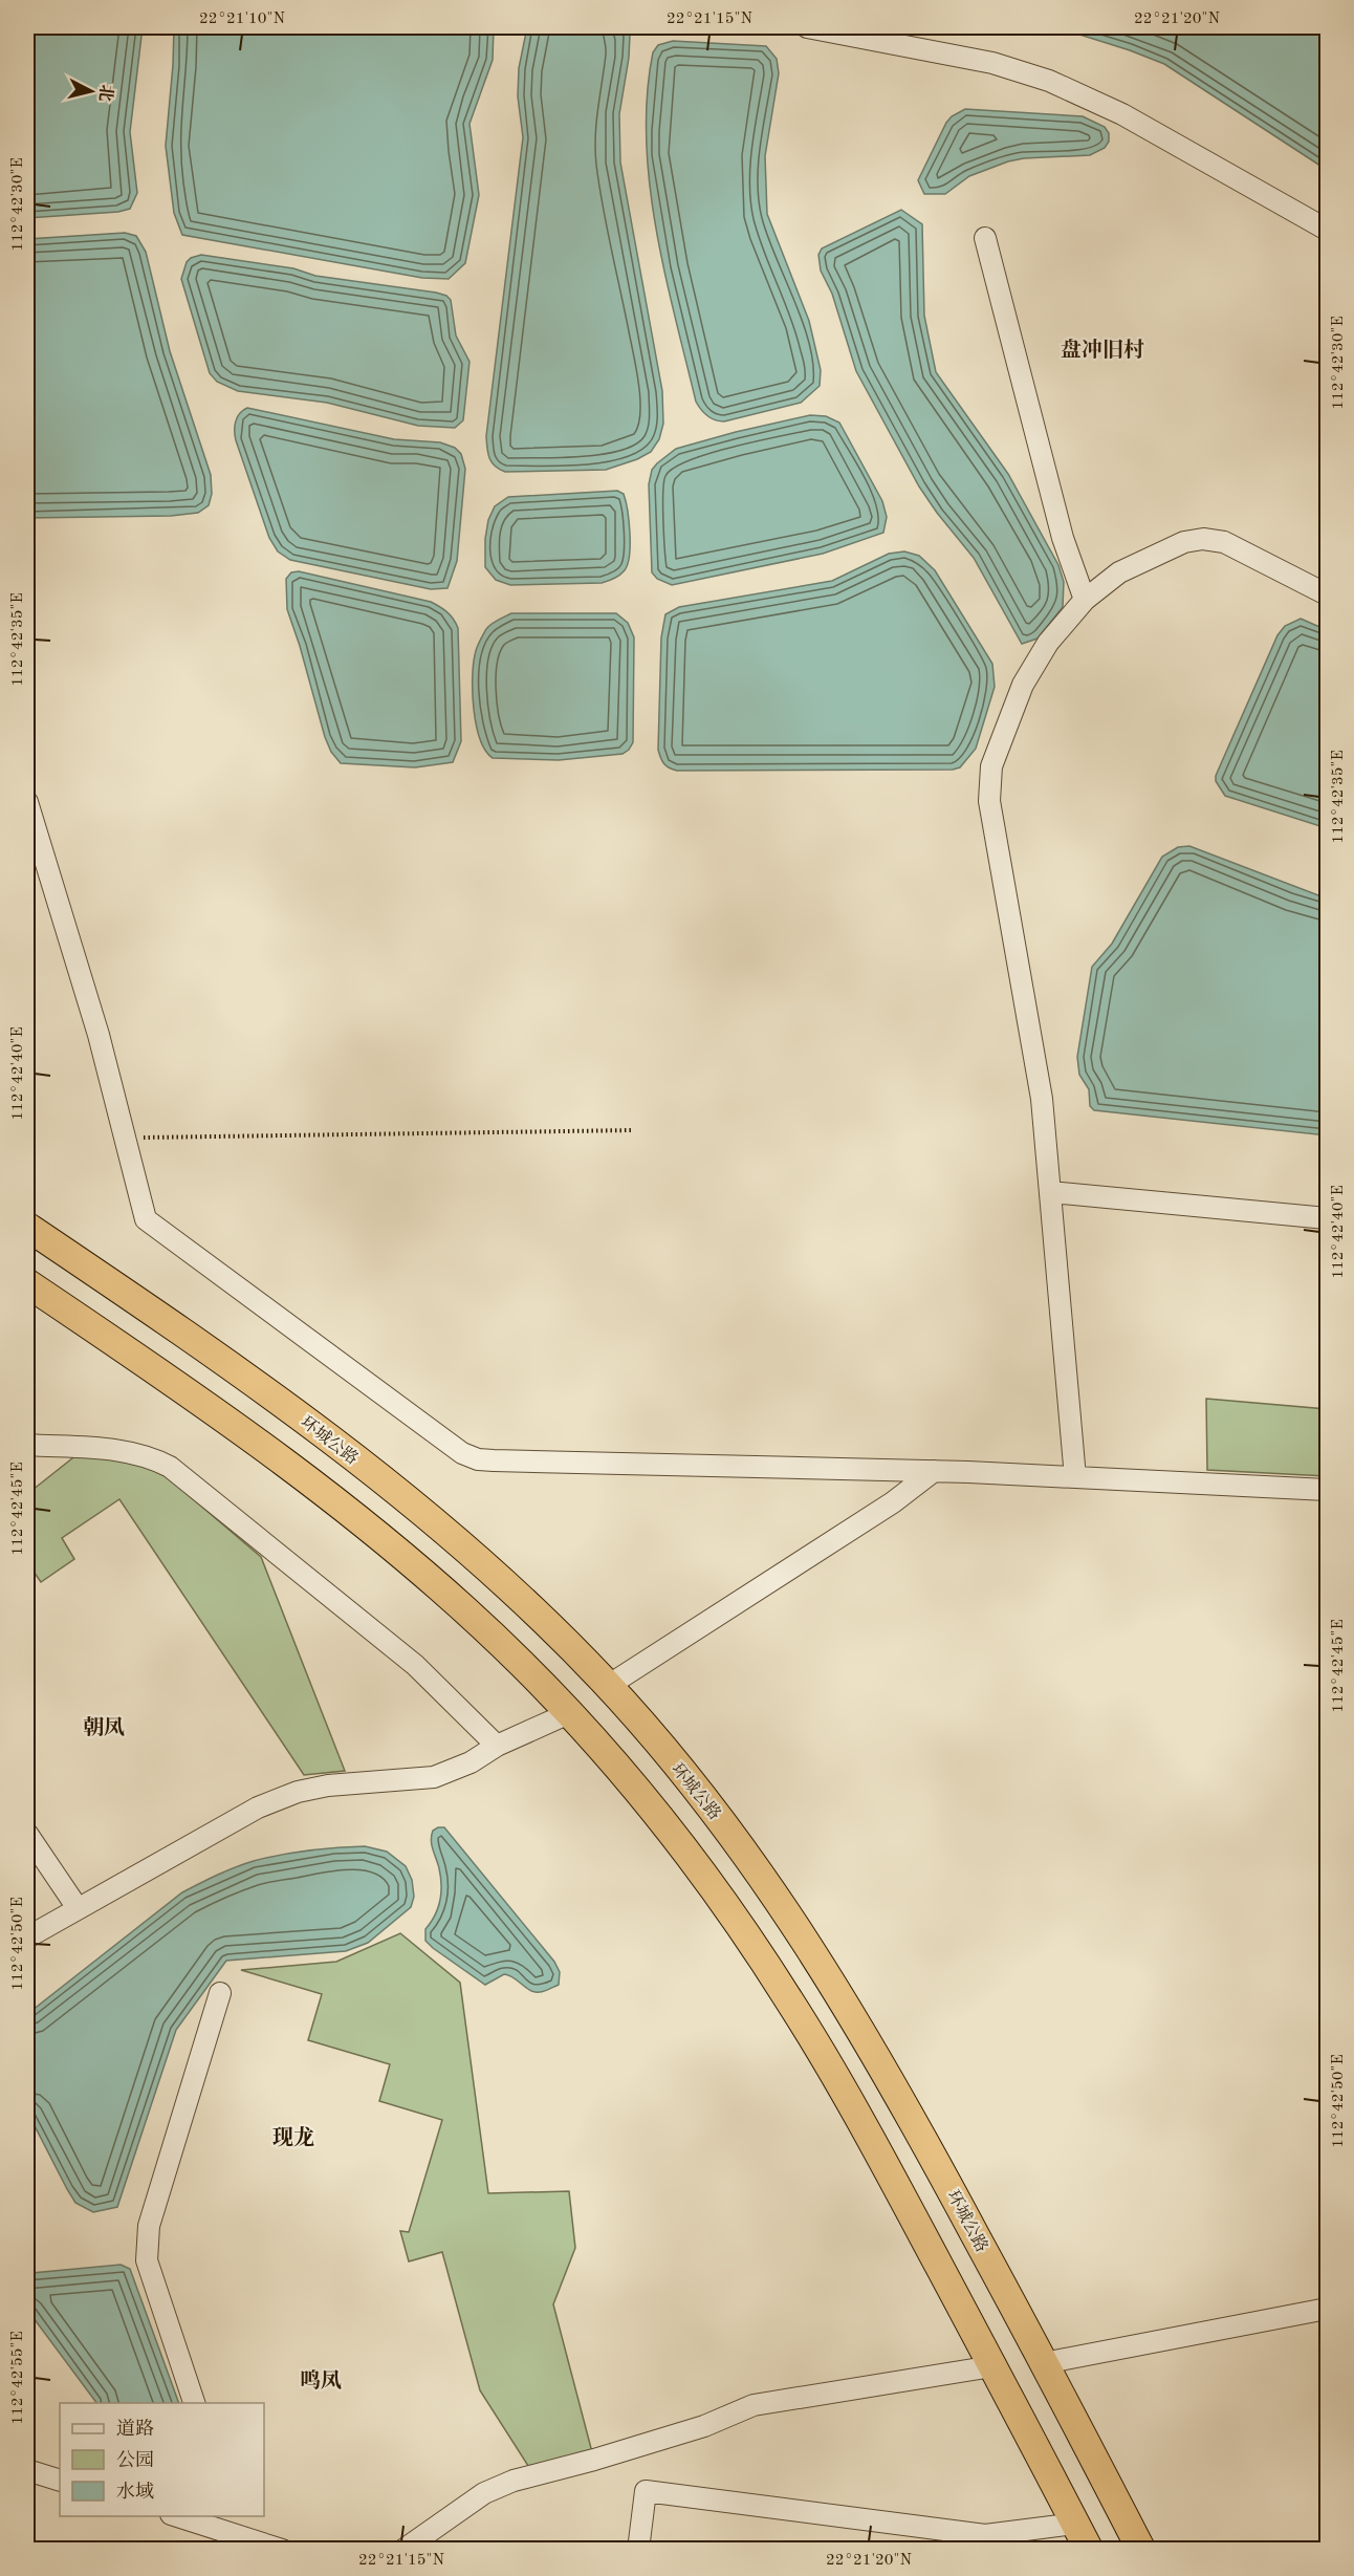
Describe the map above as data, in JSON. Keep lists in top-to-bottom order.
{
  "streets": {
    "highway": ["环城公路"]
  },
  "districts": [
    "盘冲旧村",
    "朝凤",
    "现龙",
    "鸣凤"
  ],
  "legend": ["道路", "公园", "水域"],
  "north": "right",
  "coordinates": [
    "22°21'10\"N",
    "22°21'15\"N",
    "22°21'20\"N",
    "112°42'30\"E",
    "112°42'35\"E",
    "112°42'40\"E",
    "112°42'45\"E",
    "112°42'50\"E",
    "112°42'55\"E"
  ]
}
